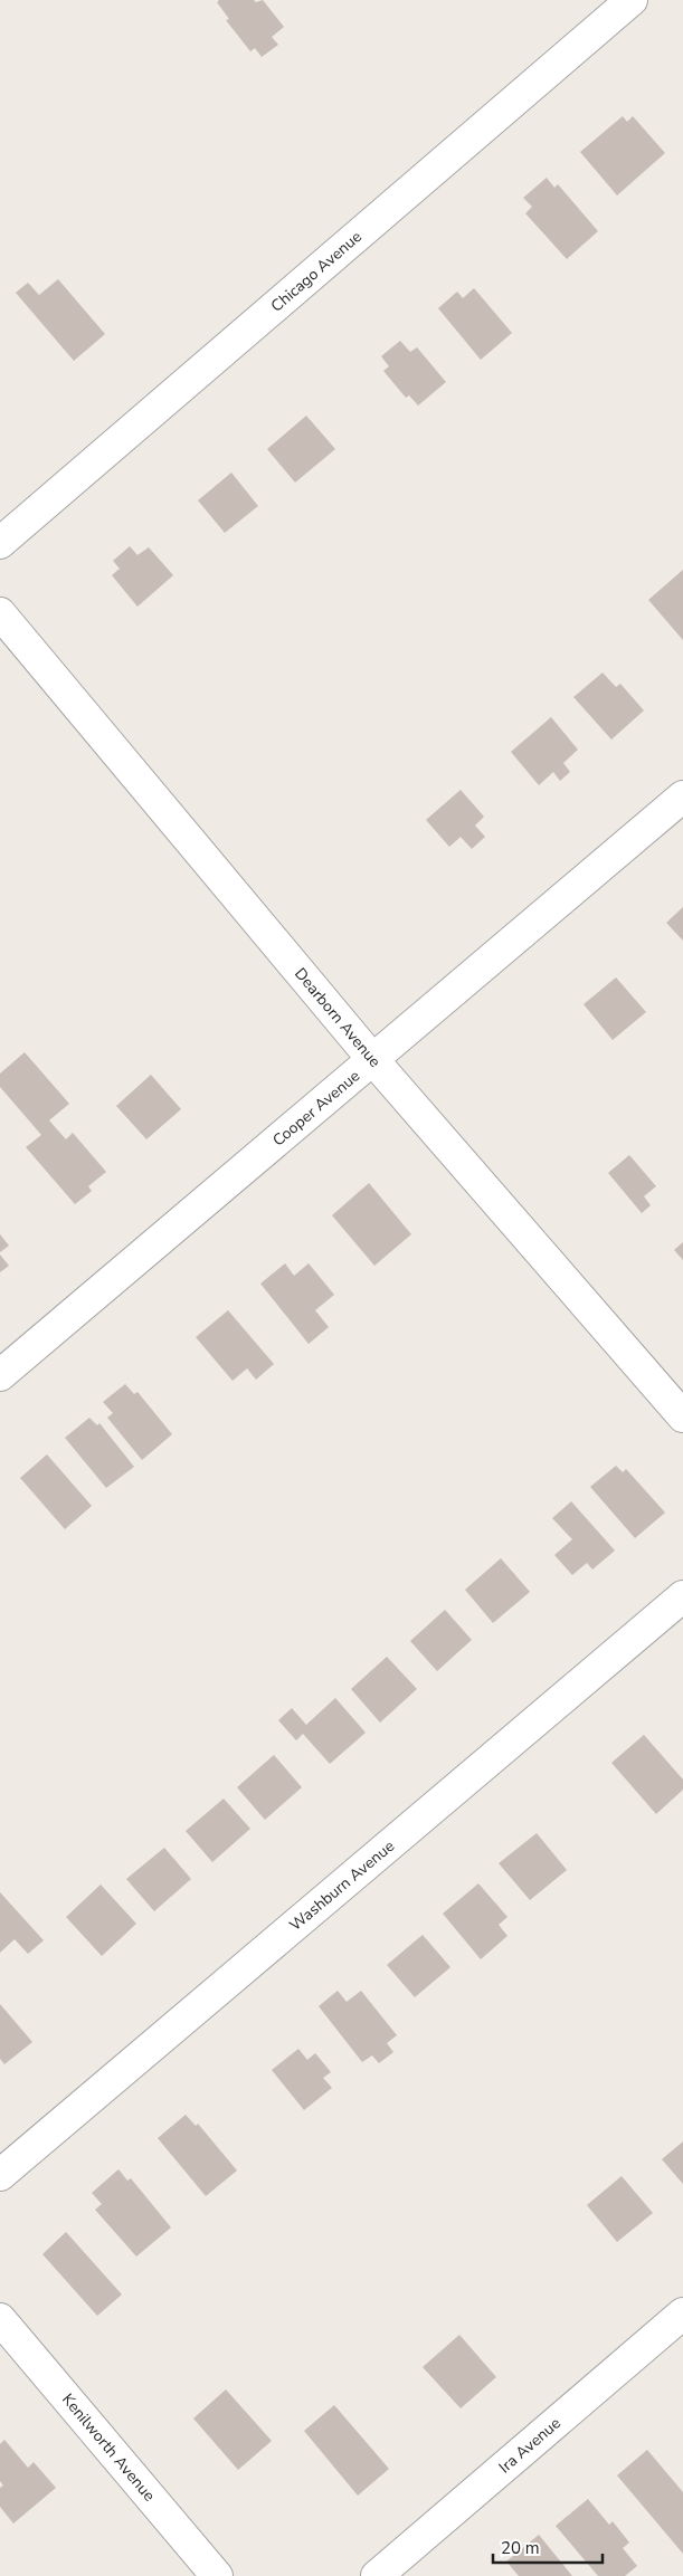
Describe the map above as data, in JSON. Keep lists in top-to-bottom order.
{
  "streets": {
    "street": [
      "Chicago Avenue",
      "Dearborn Avenue",
      "Cooper Avenue",
      "Washburn Avenue",
      "Ira Avenue",
      "Kenilworth Avenue"
    ]
  },
  "crossings": [
    ["Dearborn Avenue", "Cooper Avenue"]
  ],
  "scale_bar": "20 m"
}
